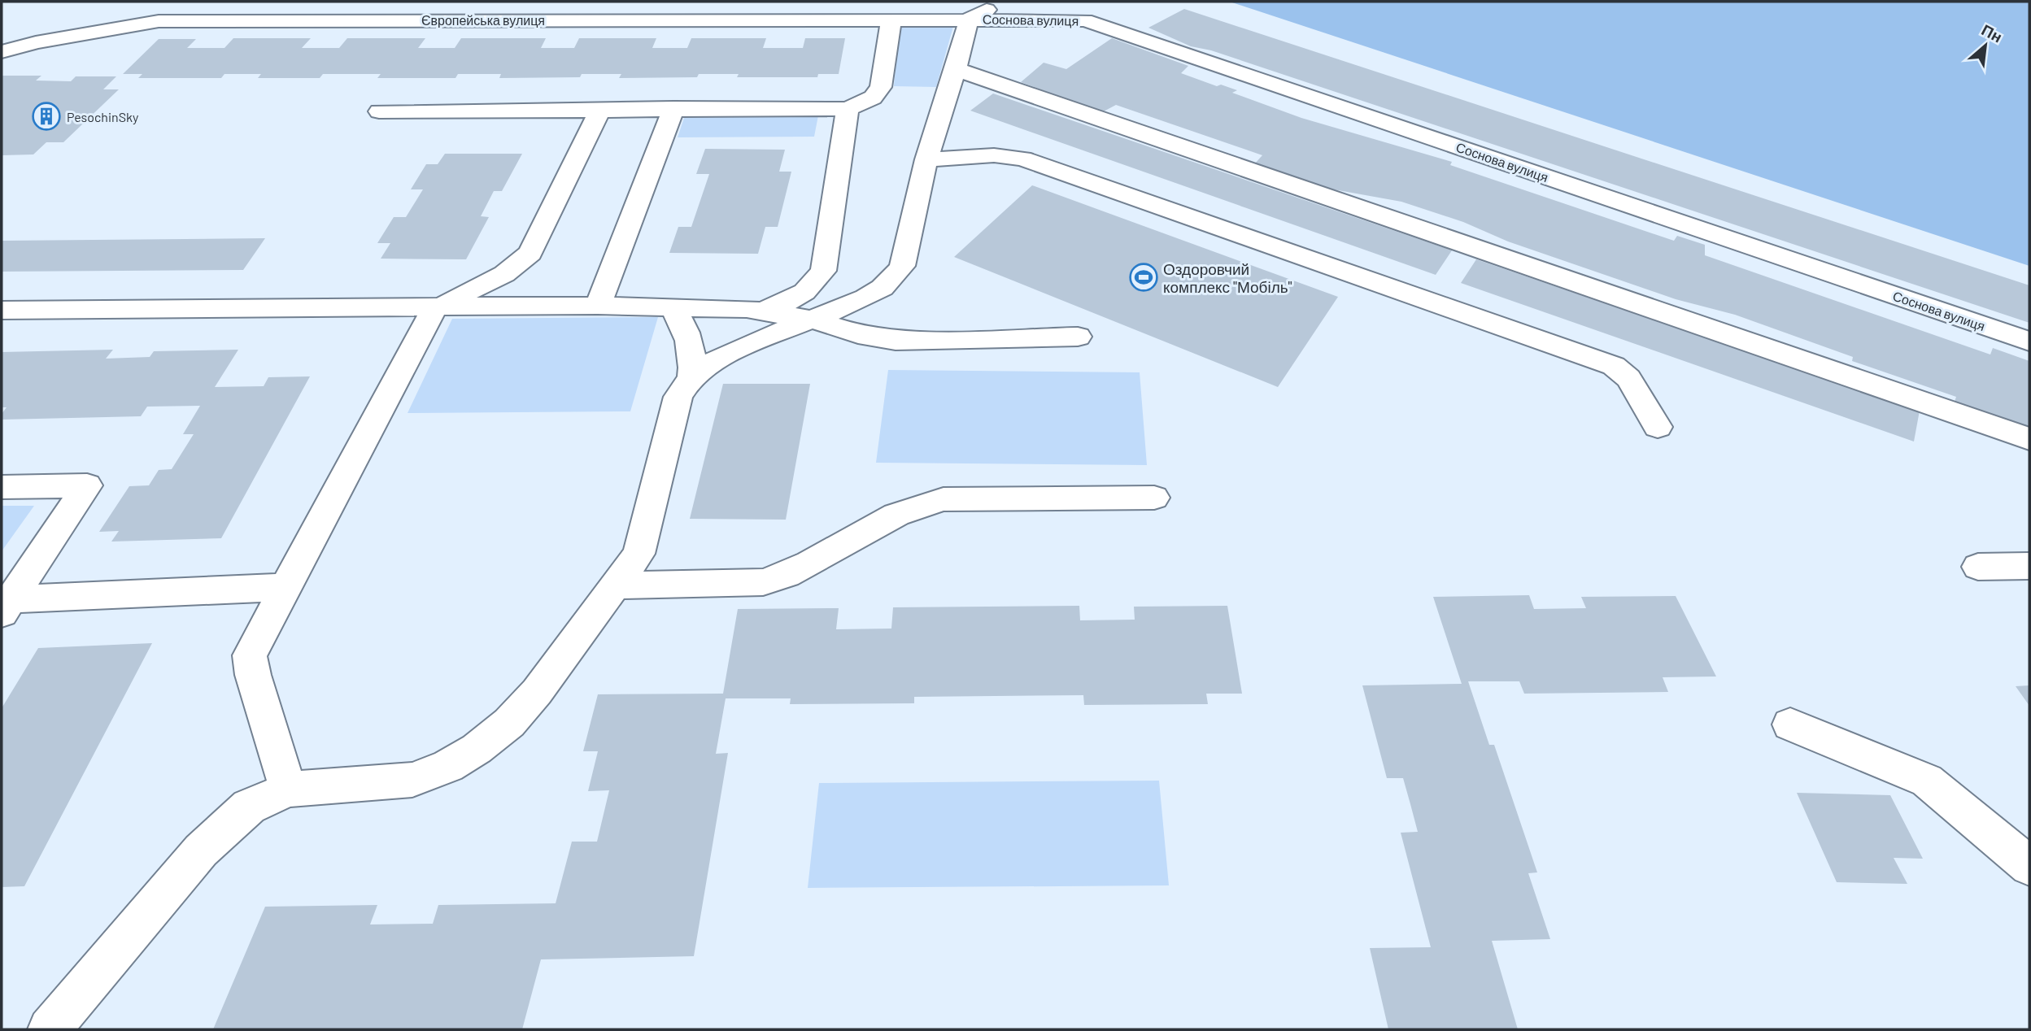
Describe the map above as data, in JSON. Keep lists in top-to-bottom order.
{
  "streets": {
    "street": ["Європейська вулиця", "Соснова вулиця"]
  },
  "crossings": [
    ["Європейська вулиця", "Соснова вулиця"]
  ],
  "places": {
    "building": ["PesochinSky"],
    "sports": ["Оздоровчий комплекс \"Мобіль\""]
  },
  "north": "top right"
}
